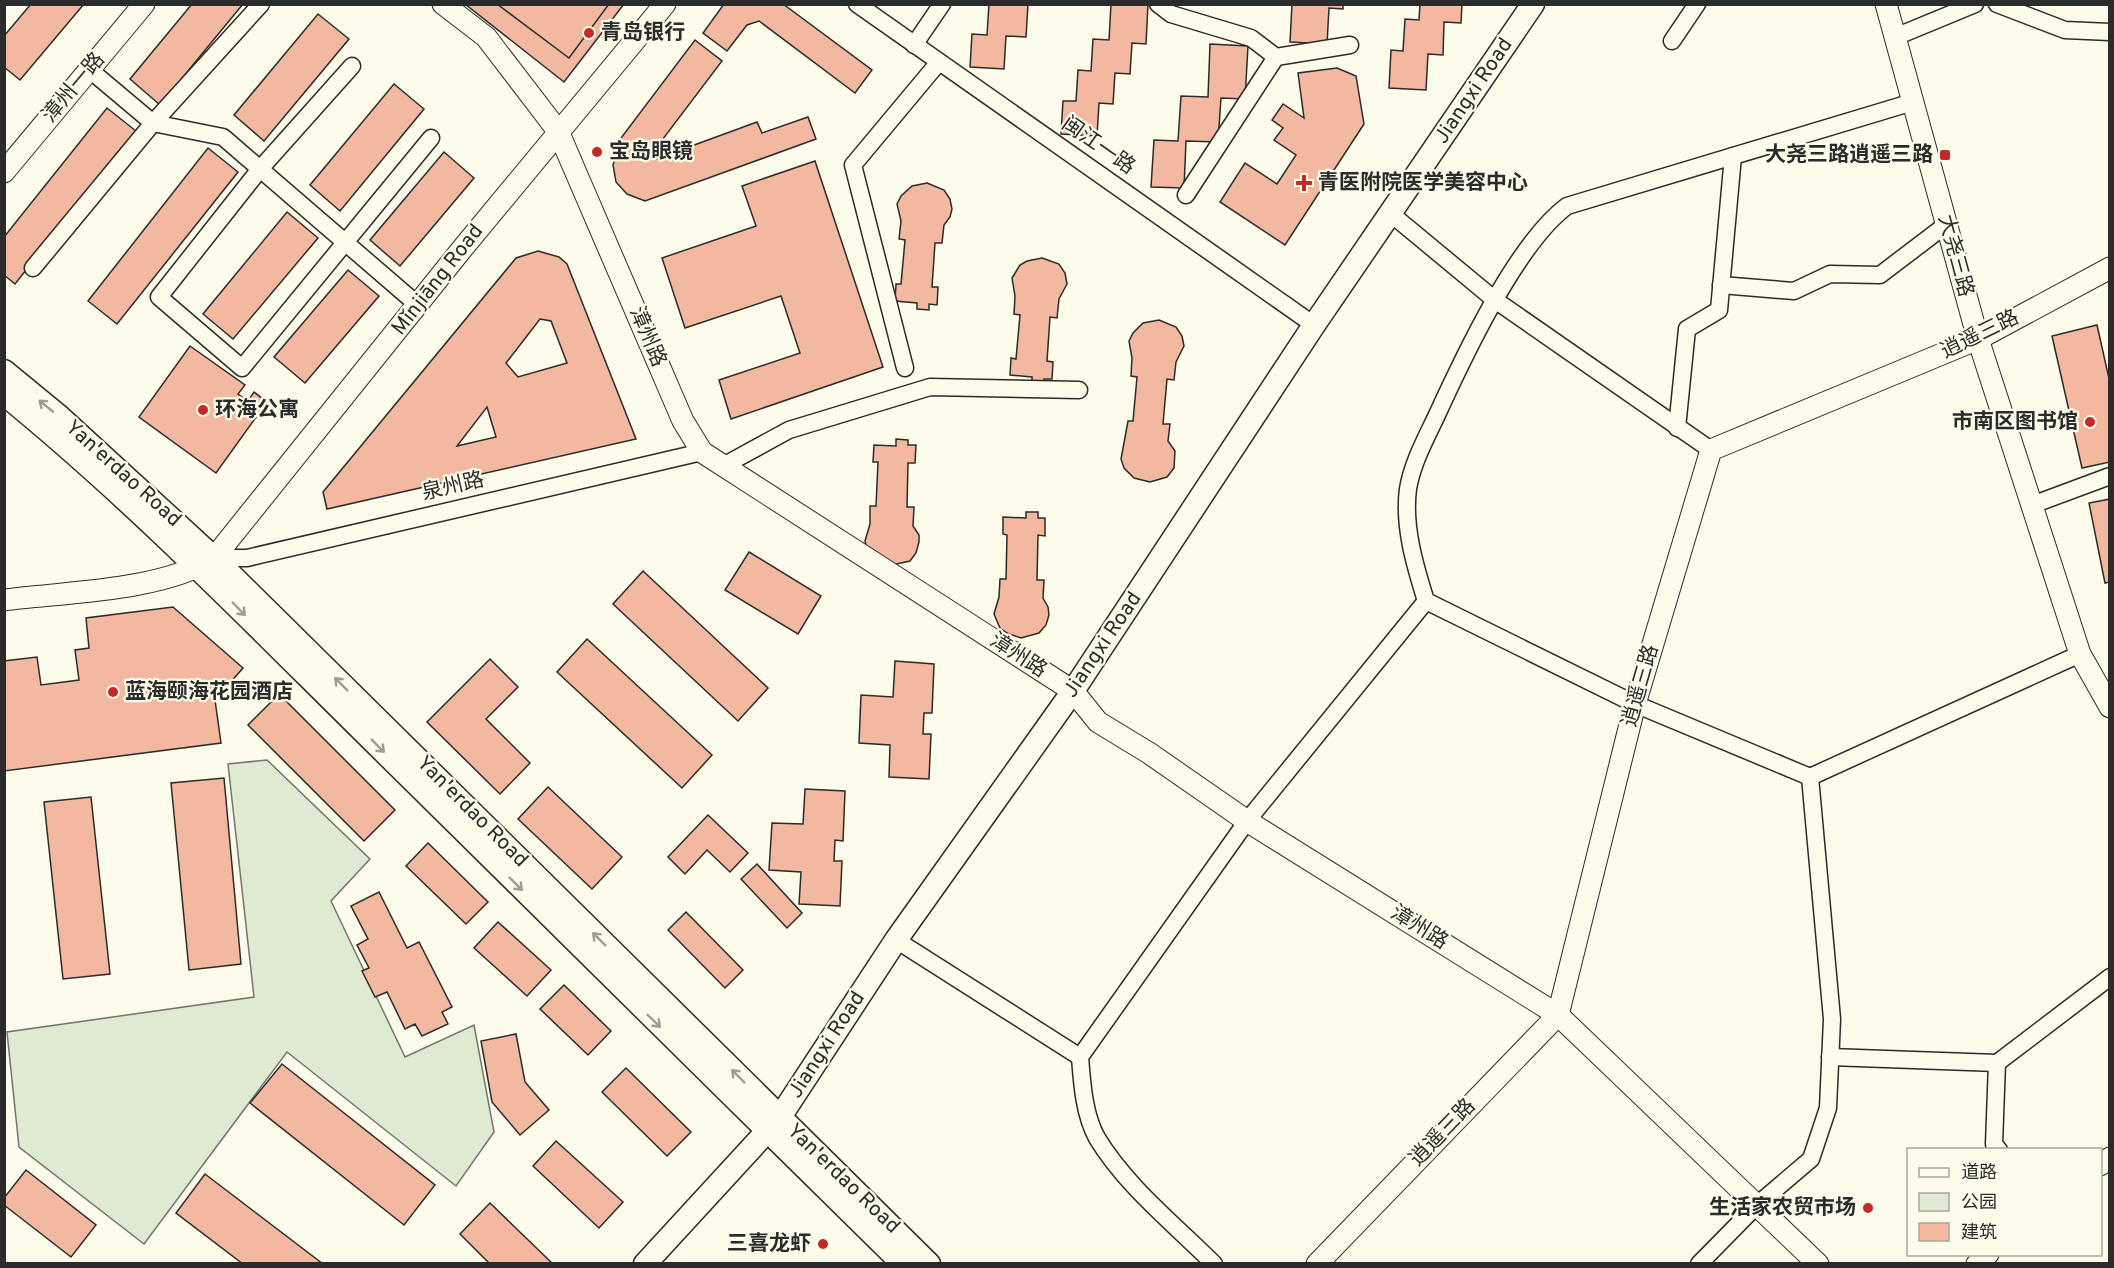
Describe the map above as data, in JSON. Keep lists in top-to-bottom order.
{
  "streets": {
    "main road": ["Jiangxi Road", "Yan'erdao Road"],
    "street": [
      "漳州一路",
      "闽江一路",
      "大尧三路",
      "Mǐnjiāng Road",
      "逍遥三路",
      "漳州路",
      "泉州路"
    ]
  },
  "crossings": [
    ["Jiangxi Road", "闽江一路"],
    ["Jiangxi Road", "漳州路"],
    ["Jiangxi Road", "Yan'erdao Road"],
    ["大尧三路", "逍遥三路"],
    ["Mǐnjiāng Road", "漳州路"],
    ["Mǐnjiāng Road", "Yan'erdao Road"],
    ["Mǐnjiāng Road", "泉州路"],
    ["逍遥三路", "漳州路"],
    ["漳州路", "泉州路"],
    ["Yan'erdao Road", "泉州路"]
  ],
  "places": {
    "other": [
      "青岛银行",
      "宝岛眼镜",
      "环海公寓",
      "市南区图书馆",
      "蓝海·颐海花园酒店",
      "生活家农贸市场",
      "三喜龙虾"
    ],
    "transit": ["大尧三路逍遥三路"],
    "health": ["青医附院医学美容中心"]
  },
  "legend": ["道路", "公园", "建筑"]
}
